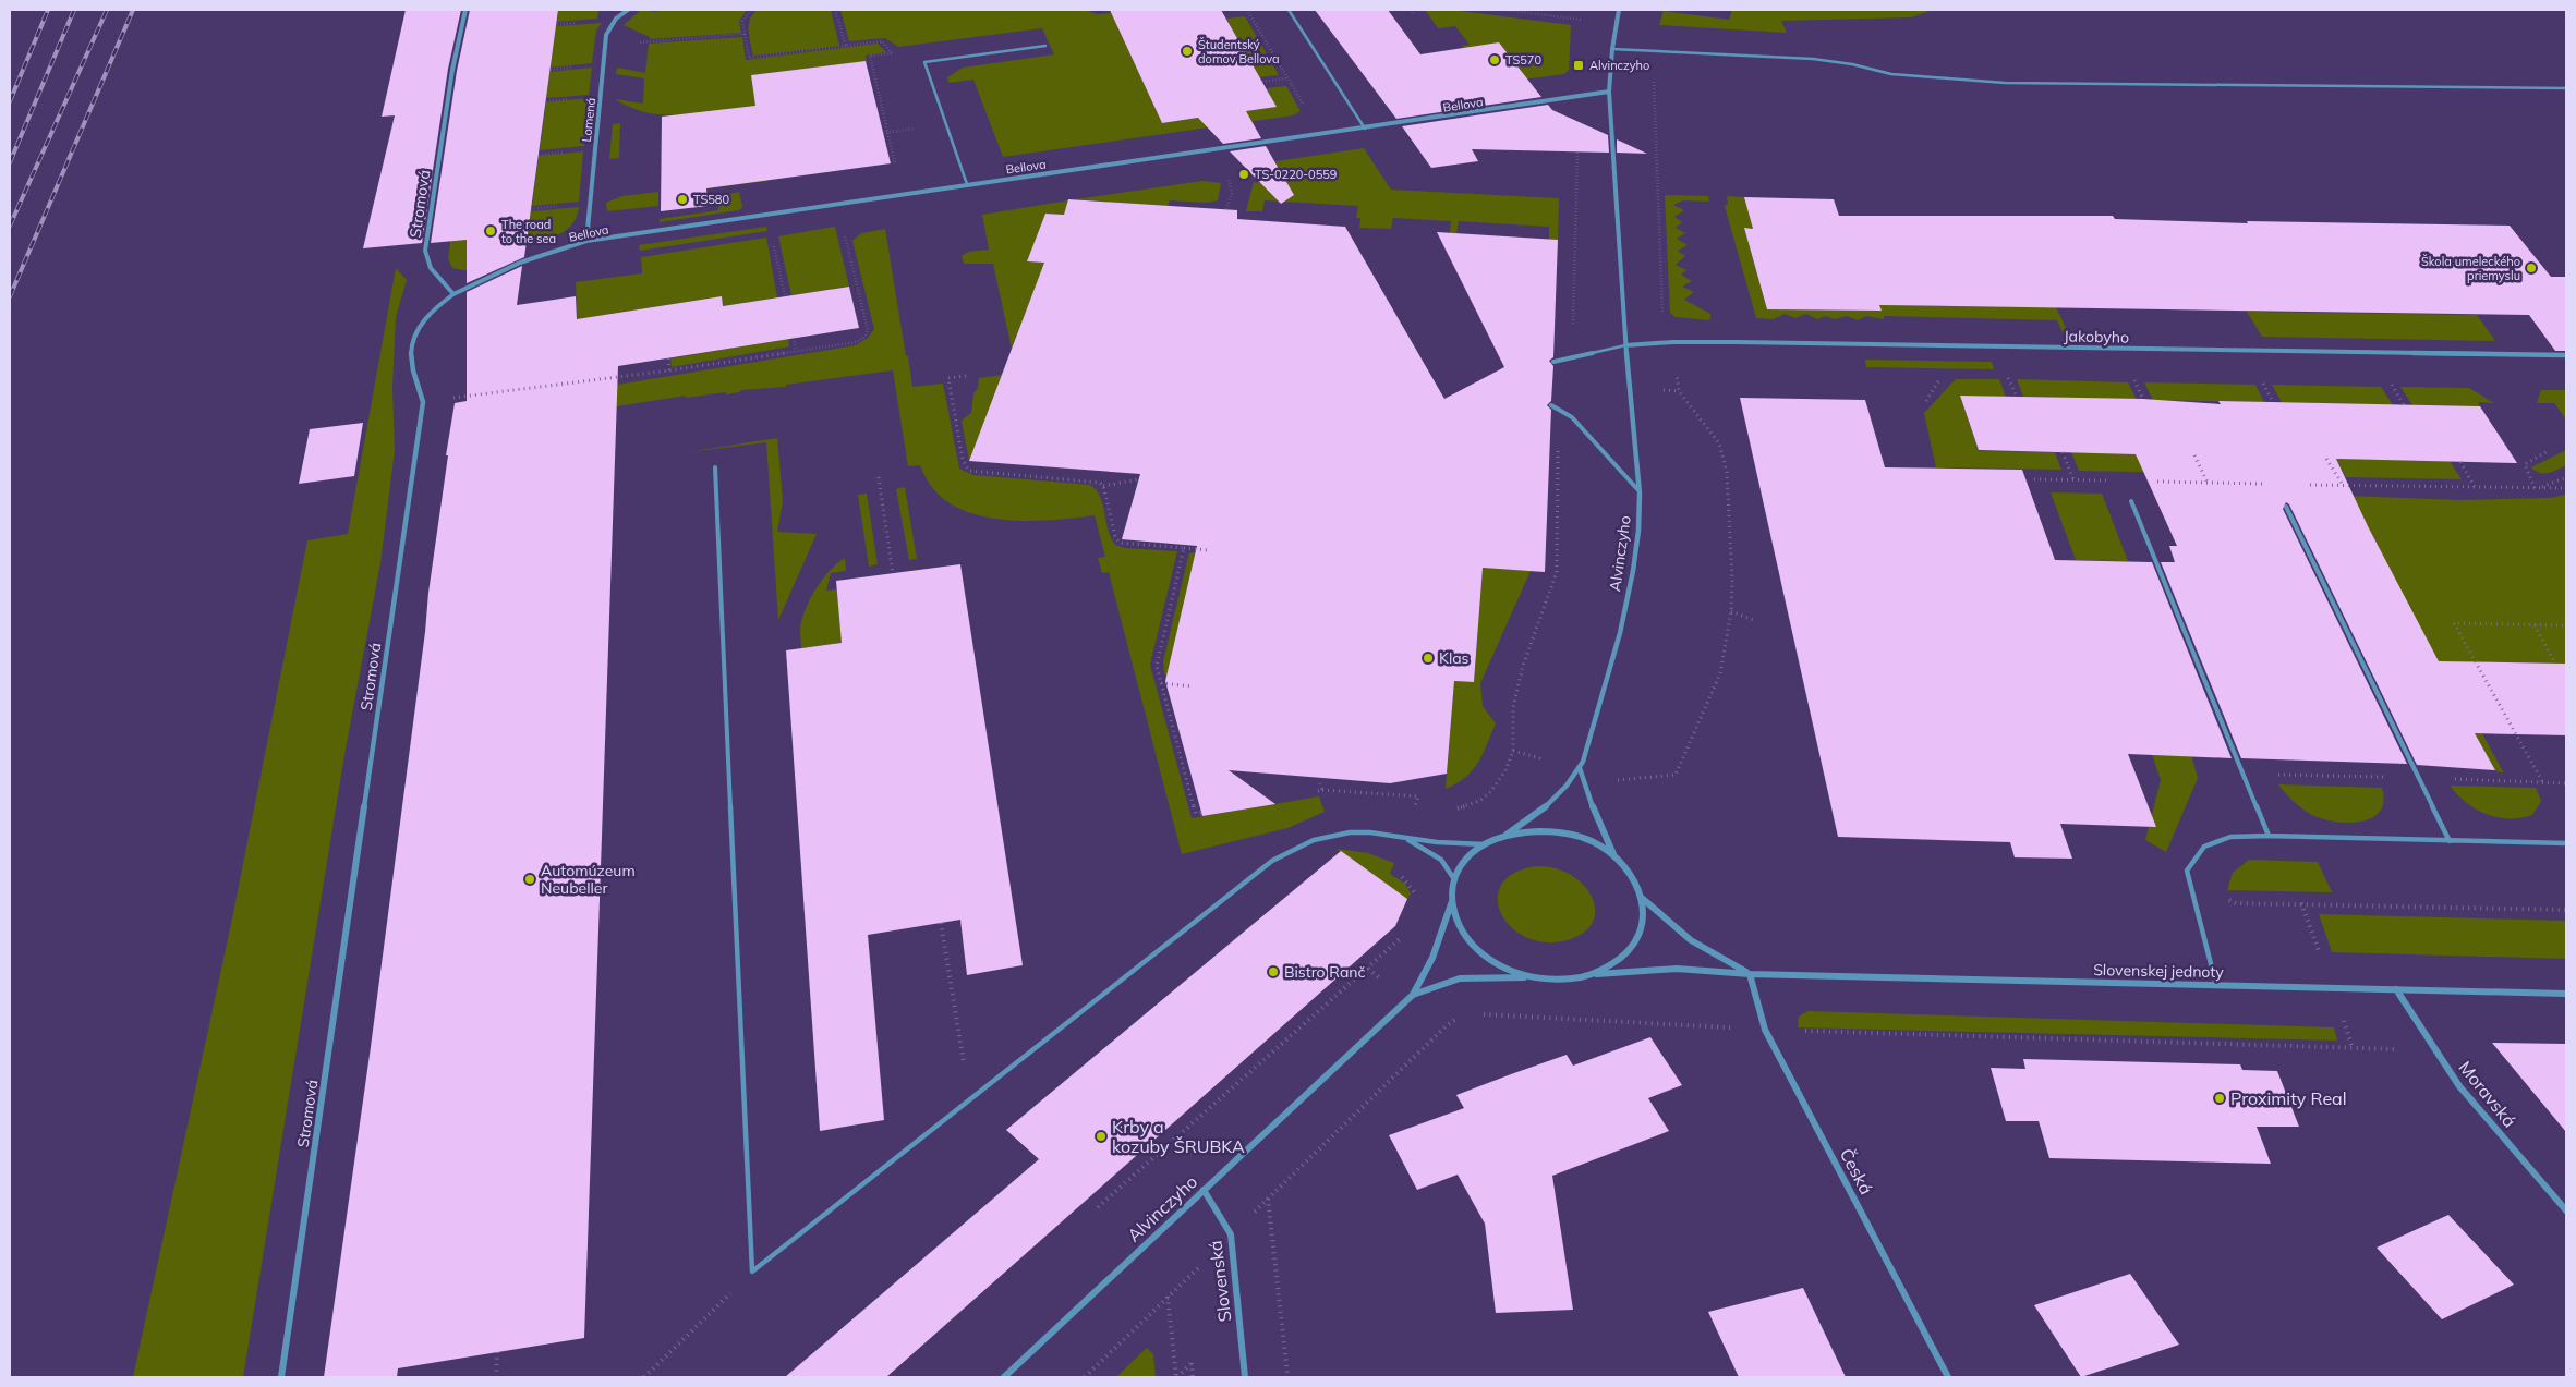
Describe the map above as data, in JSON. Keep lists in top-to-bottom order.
{
  "streets": {
    "street": [
      "Bellova",
      "Lomená",
      "Stromová",
      "Jakobyho",
      "Alvinczyho",
      "Slovenskej jednoty",
      "Moravská",
      "Česká",
      "Slovenská"
    ]
  },
  "crossings": [
    ["Bellova", "Lomená"],
    ["Bellova", "Stromová"],
    ["Bellova", "Alvinczyho"],
    ["Jakobyho", "Alvinczyho"],
    ["Alvinczyho", "Slovenská"],
    ["Slovenskej jednoty", "Moravská"],
    ["Slovenskej jednoty", "Česká"]
  ],
  "places": {
    "other": [
      "Študentský domov Bellova",
      "TS570",
      "TS-0220-0559",
      "TS580",
      "The road to the sea",
      "Škola umeleckého priemyslu",
      "Klas",
      "Automúzeum Neubeller",
      "Bistro Ranč",
      "Proximity Real",
      "Krby a kozuby ŠRUBKA"
    ],
    "transit": ["Alvinczyho"]
  }
}
